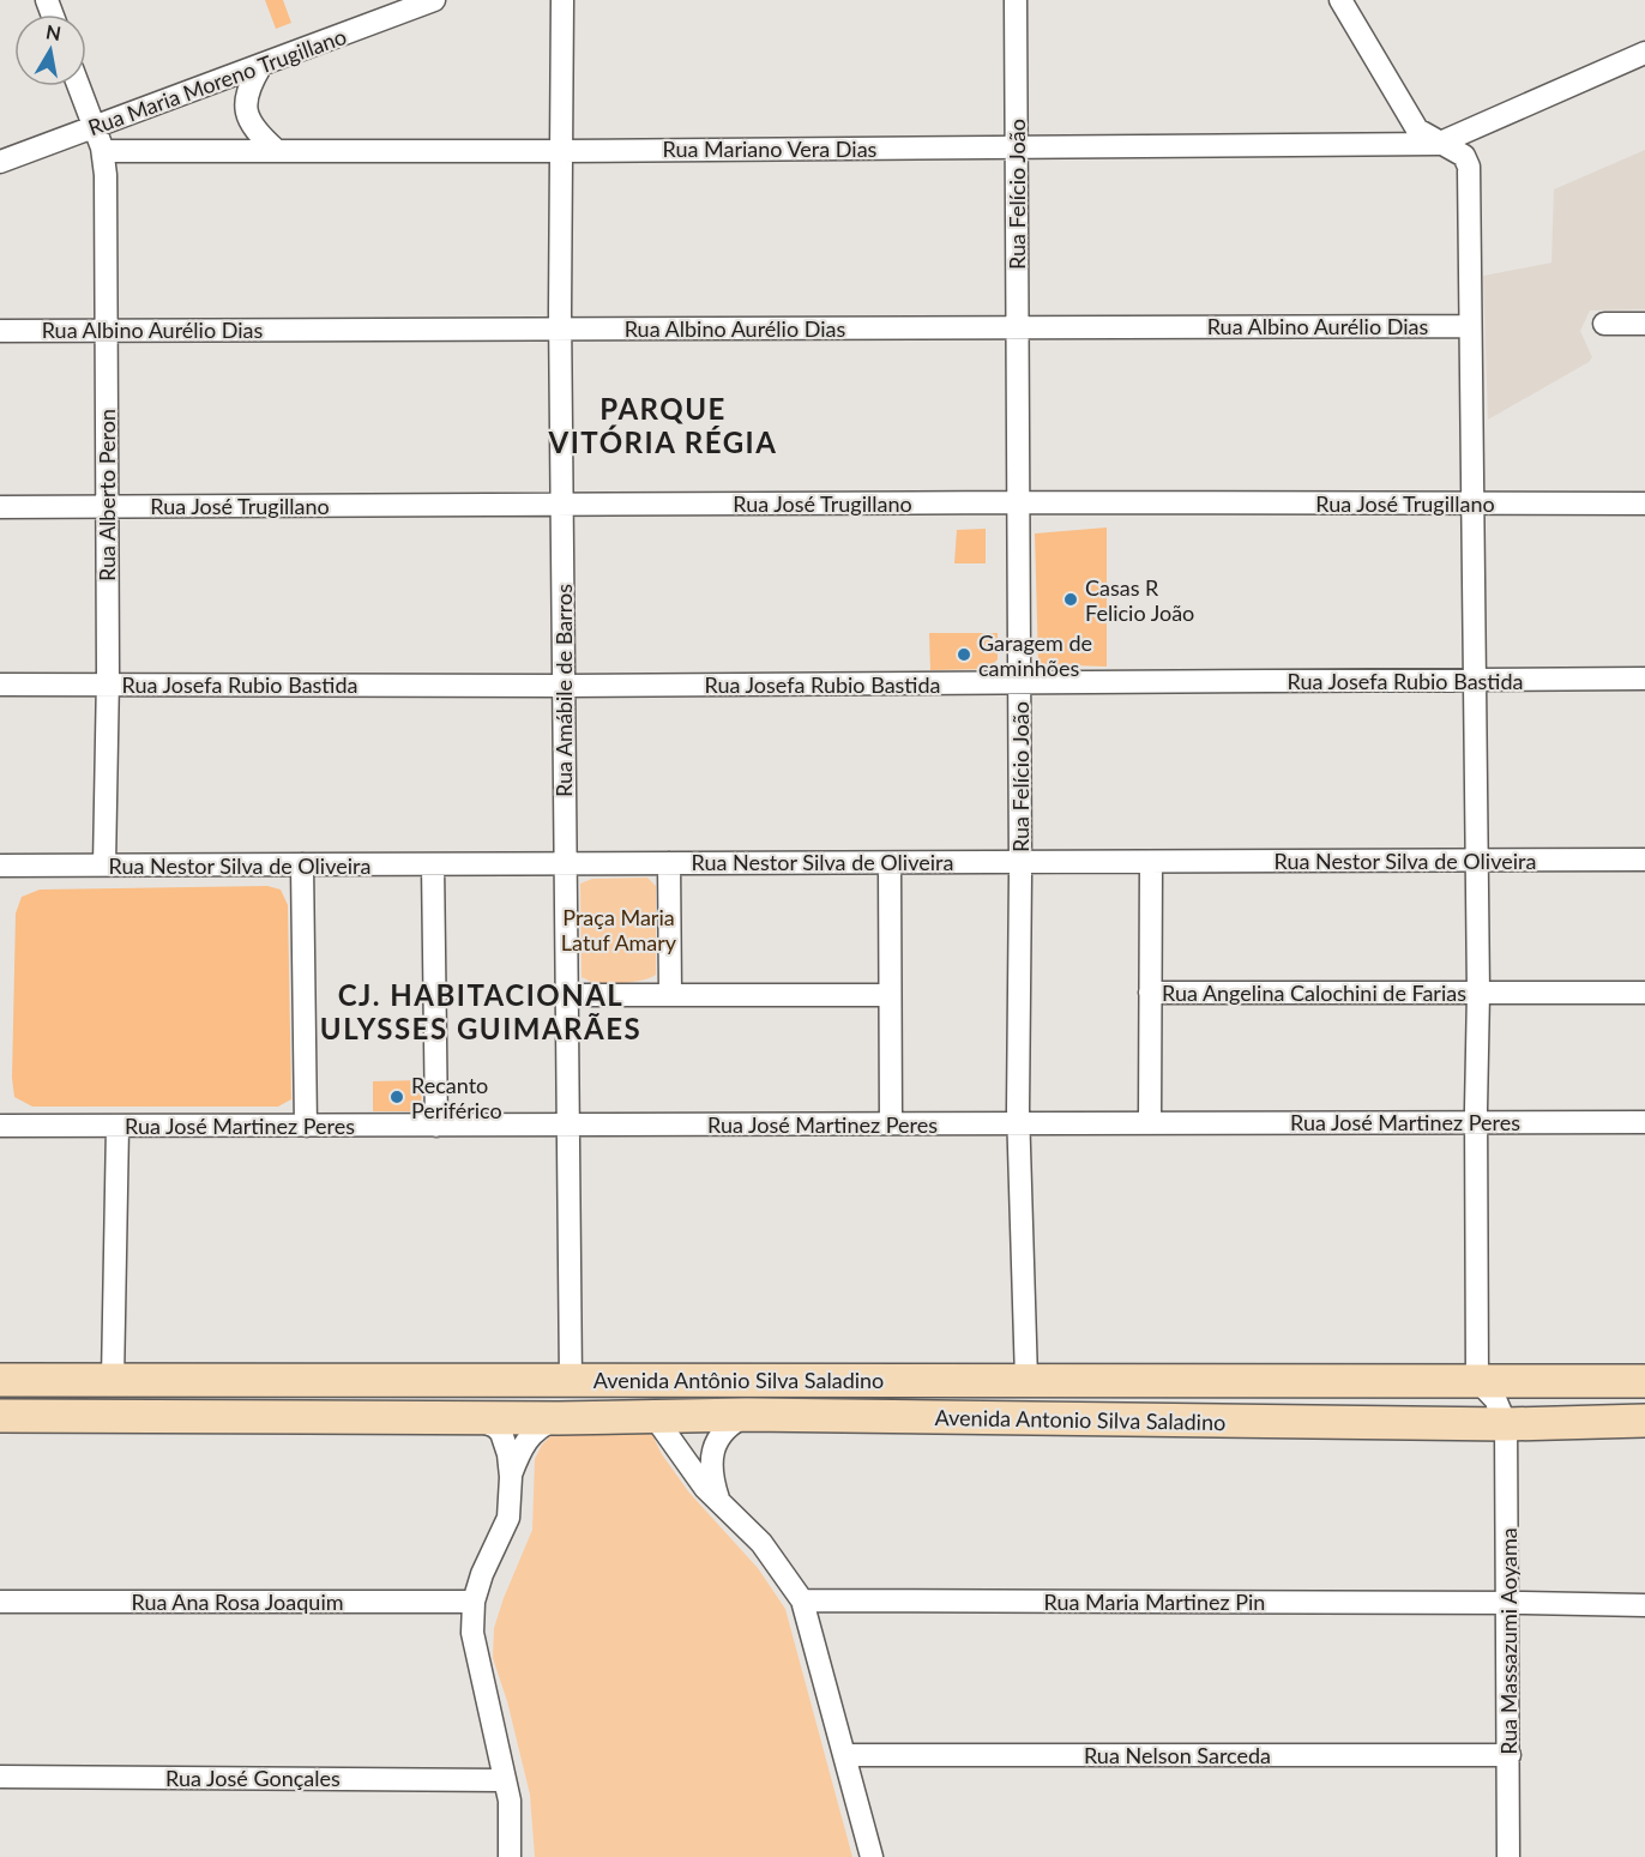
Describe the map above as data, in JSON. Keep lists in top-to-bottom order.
{
  "streets": {
    "main road": ["Avenida Antônio Silva Saladino", "Avenida Antonio Silva Saladino"],
    "street": [
      "Rua Maria Moreno Trugillano",
      "Rua Mariano Vera Dias",
      "Rua Felício João",
      "Rua Albino Aurélio Dias",
      "Rua Alberto Peron",
      "Rua José Trugillano",
      "Rua Josefa Rubio Bastida",
      "Rua Amábile de Barros",
      "Rua Nestor Silva de Oliveira",
      "Rua Angelina Calochini de Farias",
      "Rua José Martinez Peres",
      "Rua Ana Rosa Joaquim",
      "Rua Maria Martinez Pin",
      "Rua Massazumi Aoyama",
      "Rua Nelson Sarceda",
      "Rua José Gonçales"
    ]
  },
  "crossings": [
    ["Rua Maria Moreno Trugillano", "Rua Alberto Peron"],
    ["Rua Mariano Vera Dias", "Rua Felício João"],
    ["Rua Mariano Vera Dias", "Rua Alberto Peron"],
    ["Rua Mariano Vera Dias", "Rua Amábile de Barros"],
    ["Rua Felício João", "Rua Albino Aurélio Dias"],
    ["Rua Felício João", "Rua José Trugillano"],
    ["Rua Felício João", "Rua Josefa Rubio Bastida"],
    ["Rua Felício João", "Rua Nestor Silva de Oliveira"],
    ["Rua Felício João", "Rua José Martinez Peres"],
    ["Rua Felício João", "Avenida Antônio Silva Saladino"],
    ["Rua Albino Aurélio Dias", "Rua Alberto Peron"],
    ["Rua Albino Aurélio Dias", "Rua Amábile de Barros"],
    ["Rua Alberto Peron", "Rua José Trugillano"],
    ["Rua Alberto Peron", "Rua Josefa Rubio Bastida"],
    ["Rua Alberto Peron", "Rua Nestor Silva de Oliveira"],
    ["Rua José Trugillano", "Rua Amábile de Barros"],
    ["Rua Josefa Rubio Bastida", "Rua Amábile de Barros"],
    ["Rua Amábile de Barros", "Rua Nestor Silva de Oliveira"],
    ["Rua Amábile de Barros", "Rua José Martinez Peres"],
    ["Rua Amábile de Barros", "Avenida Antônio Silva Saladino"],
    ["Avenida Antônio Silva Saladino", "Avenida Antonio Silva Saladino"],
    ["Avenida Antonio Silva Saladino", "Rua Massazumi Aoyama"],
    ["Rua Maria Martinez Pin", "Rua Massazumi Aoyama"],
    ["Rua Massazumi Aoyama", "Rua Nelson Sarceda"]
  ],
  "districts": ["PARQUE VITÓRIA RÉGIA", "CJ. HABITACIONAL ULYSSES GUIMARÃES"],
  "parks": ["Praça Maria Latuf Amary"],
  "places": ["Casas R Felicio João", "Garagem de caminhões", "Recanto Periférico"],
  "north": "top"
}
